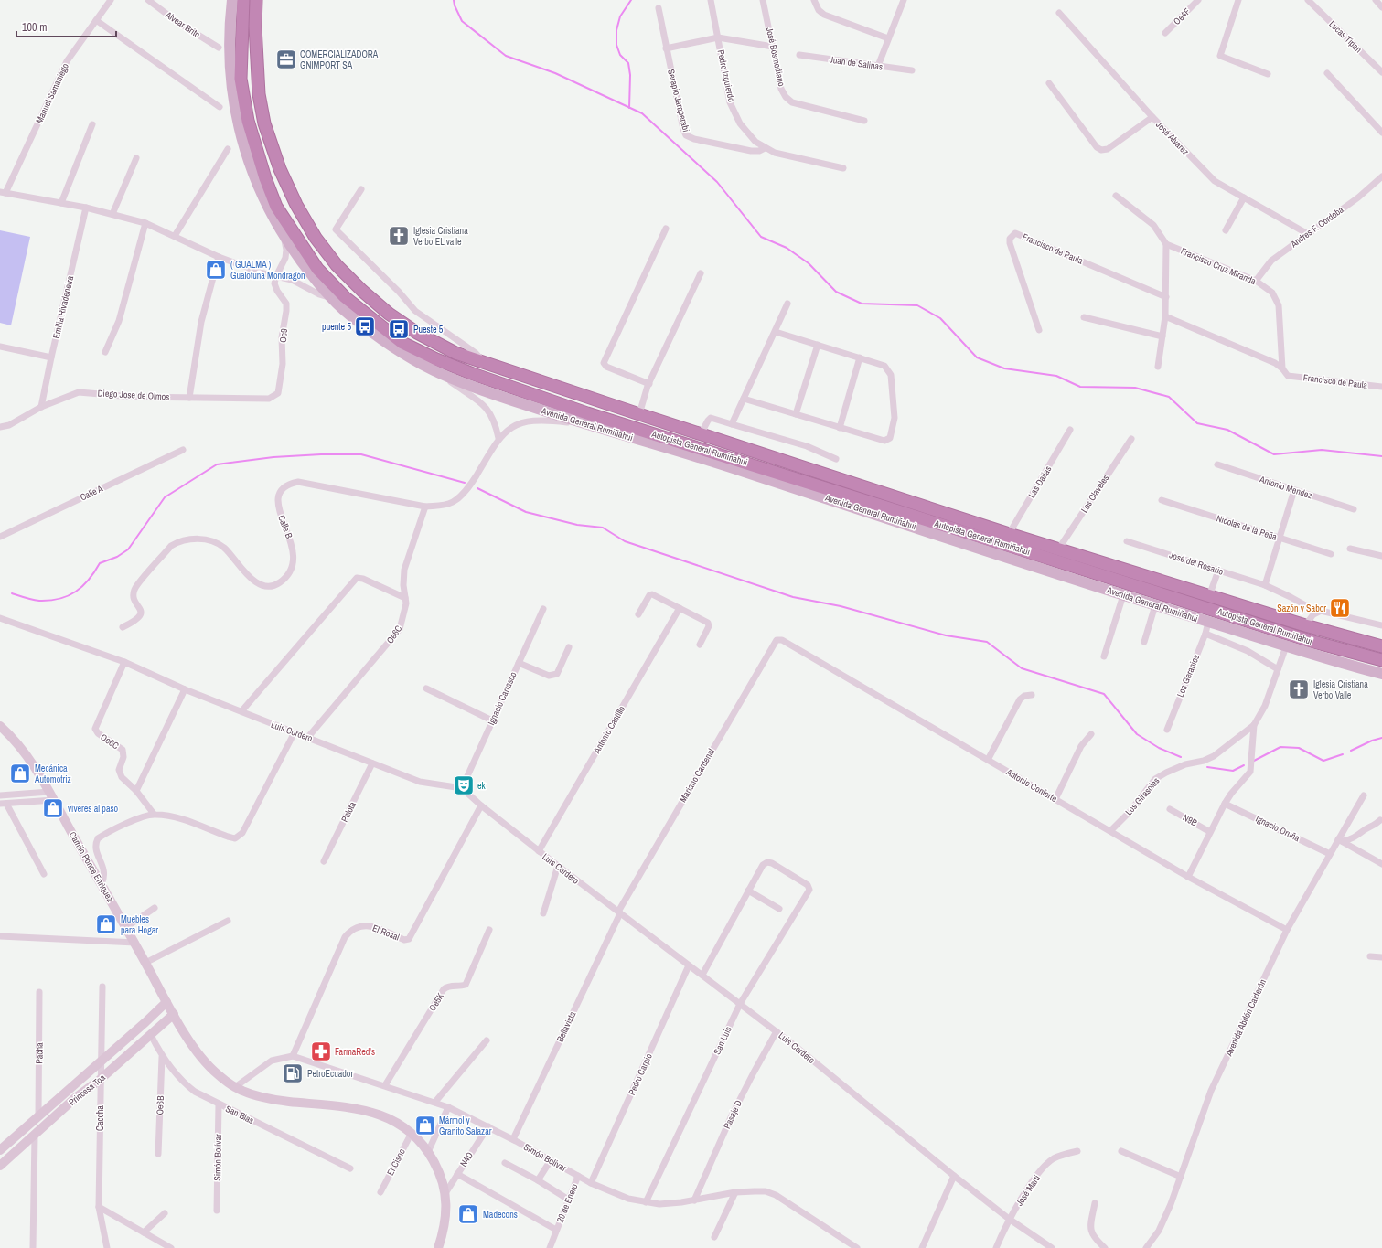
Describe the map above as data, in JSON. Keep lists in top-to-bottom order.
{
  "streets": {
    "highway": ["Autopista General Rumiñahui"],
    "main road": ["Avenida General Rumiñahui", "Camilo Ponce Enrìquez", "Princesa Toa"],
    "street": [
      "Oe4F",
      "Alvear Brito",
      "Lucas Tipan",
      "José Bosmediano",
      "Juan de Salinas",
      "Pedro Izquierdo",
      "Manuel Samaniego",
      "Serapio Jaraperabi",
      "José Alvarez",
      "Andres F. Cordoba",
      "Francisco de Paula",
      "Francisco Cruz Miranda",
      "Emilia Rivadeneira",
      "Oe9",
      "Diego Jose de Olmos",
      "Las Dalias",
      "Antonio Mendez",
      "Calle A",
      "Los Claveles",
      "Calle B",
      "Nicolas de la Peña",
      "José del Rosario",
      "Oe6C",
      "Los Geranios",
      "Ignacio Carrasco",
      "Antonio Castillo",
      "Luis Cordero",
      "Mariano Cardenal",
      "Antonio Conforte",
      "Los Girasoles",
      "Pelota",
      "N9B",
      "Ignacio Oruña",
      "El Rosal",
      "Oe5K",
      "Avenida Abdón Calderón",
      "Bellavista",
      "San Luis",
      "Pacha",
      "Pedro Carpio",
      "Oe6B",
      "San Blas",
      "Pasaje D",
      "Caccha",
      "Simón Bolívar",
      "N4D",
      "El Cisne",
      "José Marti",
      "20 de Enero"
    ]
  },
  "crossings": [
    ["Pedro Izquierdo", "Serapio Jaraperabi"],
    ["José Alvarez", "Andres F. Cordoba"],
    ["Andres F. Cordoba", "Francisco Cruz Miranda"],
    ["Francisco de Paula", "Francisco Cruz Miranda"],
    ["Emilia Rivadeneira", "Diego Jose de Olmos"],
    ["Oe9", "Diego Jose de Olmos"],
    ["Avenida General Rumiñahui", "Calle B"],
    ["Avenida General Rumiñahui", "Los Geranios"],
    ["Avenida General Rumiñahui", "Los Girasoles"],
    ["Autopista General Rumiñahui", "Las Dalias"],
    ["Autopista General Rumiñahui", "Los Claveles"],
    ["Calle B", "Oe6C"],
    ["Oe6C", "Luis Cordero"],
    ["Ignacio Carrasco", "Luis Cordero"],
    ["Antonio Castillo", "Luis Cordero"],
    ["Luis Cordero", "Mariano Cardenal"],
    ["Luis Cordero", "Pelota"],
    ["Luis Cordero", "El Rosal"],
    ["Luis Cordero", "Bellavista"],
    ["Luis Cordero", "San Luis"],
    ["Luis Cordero", "Pedro Carpio"],
    ["Luis Cordero", "Pasaje D"],
    ["Luis Cordero", "José Marti"],
    ["Mariano Cardenal", "Antonio Conforte"],
    ["Mariano Cardenal", "Bellavista"],
    ["Antonio Conforte", "Los Girasoles"],
    ["Antonio Conforte", "Avenida Abdón Calderón"],
    ["Los Girasoles", "N9B"],
    ["Los Girasoles", "Ignacio Oruña"],
    ["Ignacio Oruña", "Avenida Abdón Calderón"],
    ["Camilo Ponce Enrìquez", "Princesa Toa"],
    ["Camilo Ponce Enrìquez", "Simón Bolívar"],
    ["Camilo Ponce Enrìquez", "N4D"],
    ["Camilo Ponce Enrìquez", "El Cisne"],
    ["El Rosal", "Simón Bolívar"],
    ["Oe5K", "Simón Bolívar"],
    ["Bellavista", "Simón Bolívar"],
    ["San Luis", "Simón Bolívar"],
    ["Pacha", "Princesa Toa"],
    ["Pedro Carpio", "Simón Bolívar"],
    ["Princesa Toa", "San Blas"],
    ["Princesa Toa", "Caccha"],
    ["Oe6B", "San Blas"],
    ["San Blas", "Simón Bolívar"],
    ["Pasaje D", "Simón Bolívar"],
    ["Simón Bolívar", "N4D"],
    ["Simón Bolívar", "20 de Enero"],
    ["N4D", "20 de Enero"]
  ],
  "places": {
    "office": ["COMERCIALIZADORA GNIMPORT SA"],
    "church": ["Iglesia Cristiana Verbo EL valle", "Iglesia Cristiana Verbo Valle"],
    "shop": [
      "( GUALMA ) Gualotuña Mondragòn",
      "Mecánica Automotriz",
      "víveres al paso",
      "Muebles para Hogar",
      "Mármol y Granito Salazar",
      "Madecons"
    ],
    "bus stop": ["puente 5", "Pueste 5"],
    "restaurant": ["Sazón y Sabor"],
    "theatre": ["ek"],
    "pharmacy": ["FarmaRed's"],
    "fuel station": ["PetroEcuador"]
  },
  "scale_bar": "100 m"
}
